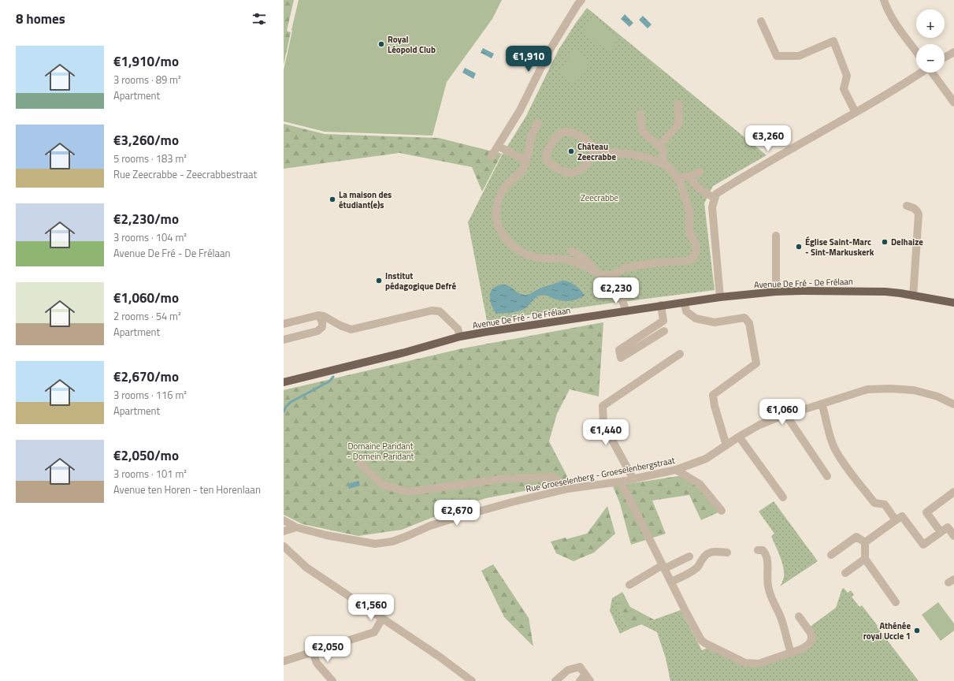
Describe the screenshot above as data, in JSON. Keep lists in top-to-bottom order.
{
  "streets": {
    "main road": ["Avenue De Fré - De Frélaan"],
    "street": ["Rue Groeselenberg - Groeselenbergstraat"]
  },
  "parks": ["Zeecrabbe", "Domaine Paridant - Domein Paridant"],
  "places": [
    "Royal Léopold Club",
    "Château Zeecrabbe",
    "La maison des étudiant(e)s",
    "Delhaize",
    "Église Saint-Marc - Sint-Markuskerk",
    "Institut pédagogique Defré",
    "Athénée royal Uccle 1"
  ],
  "page": {
    "heading": "8 homes",
    "map_buttons": ["+", "−"],
    "list": [
      {
        "name": "€1,910/mo",
        "note": "3 rooms · 89 m² · Apartment"
      },
      {
        "name": "€3,260/mo",
        "note": "5 rooms · 183 m² · Rue Zeecrabbe - Zeecrabbestraat"
      },
      {
        "name": "€2,230/mo",
        "note": "3 rooms · 104 m² · Avenue De Fré - De Frélaan"
      },
      {
        "name": "€1,060/mo",
        "note": "2 rooms · 54 m² · Apartment"
      },
      {
        "name": "€2,670/mo",
        "note": "3 rooms · 116 m² · Apartment"
      },
      {
        "name": "€2,050/mo",
        "note": "3 rooms · 101 m² · Avenue ten Horen - ten Horenlaan"
      }
    ],
    "price": [
      "€1,910",
      "€3,260",
      "€2,230",
      "€1,060",
      "€1,440",
      "€2,670",
      "€1,560",
      "€2,050"
    ]
  }
}
